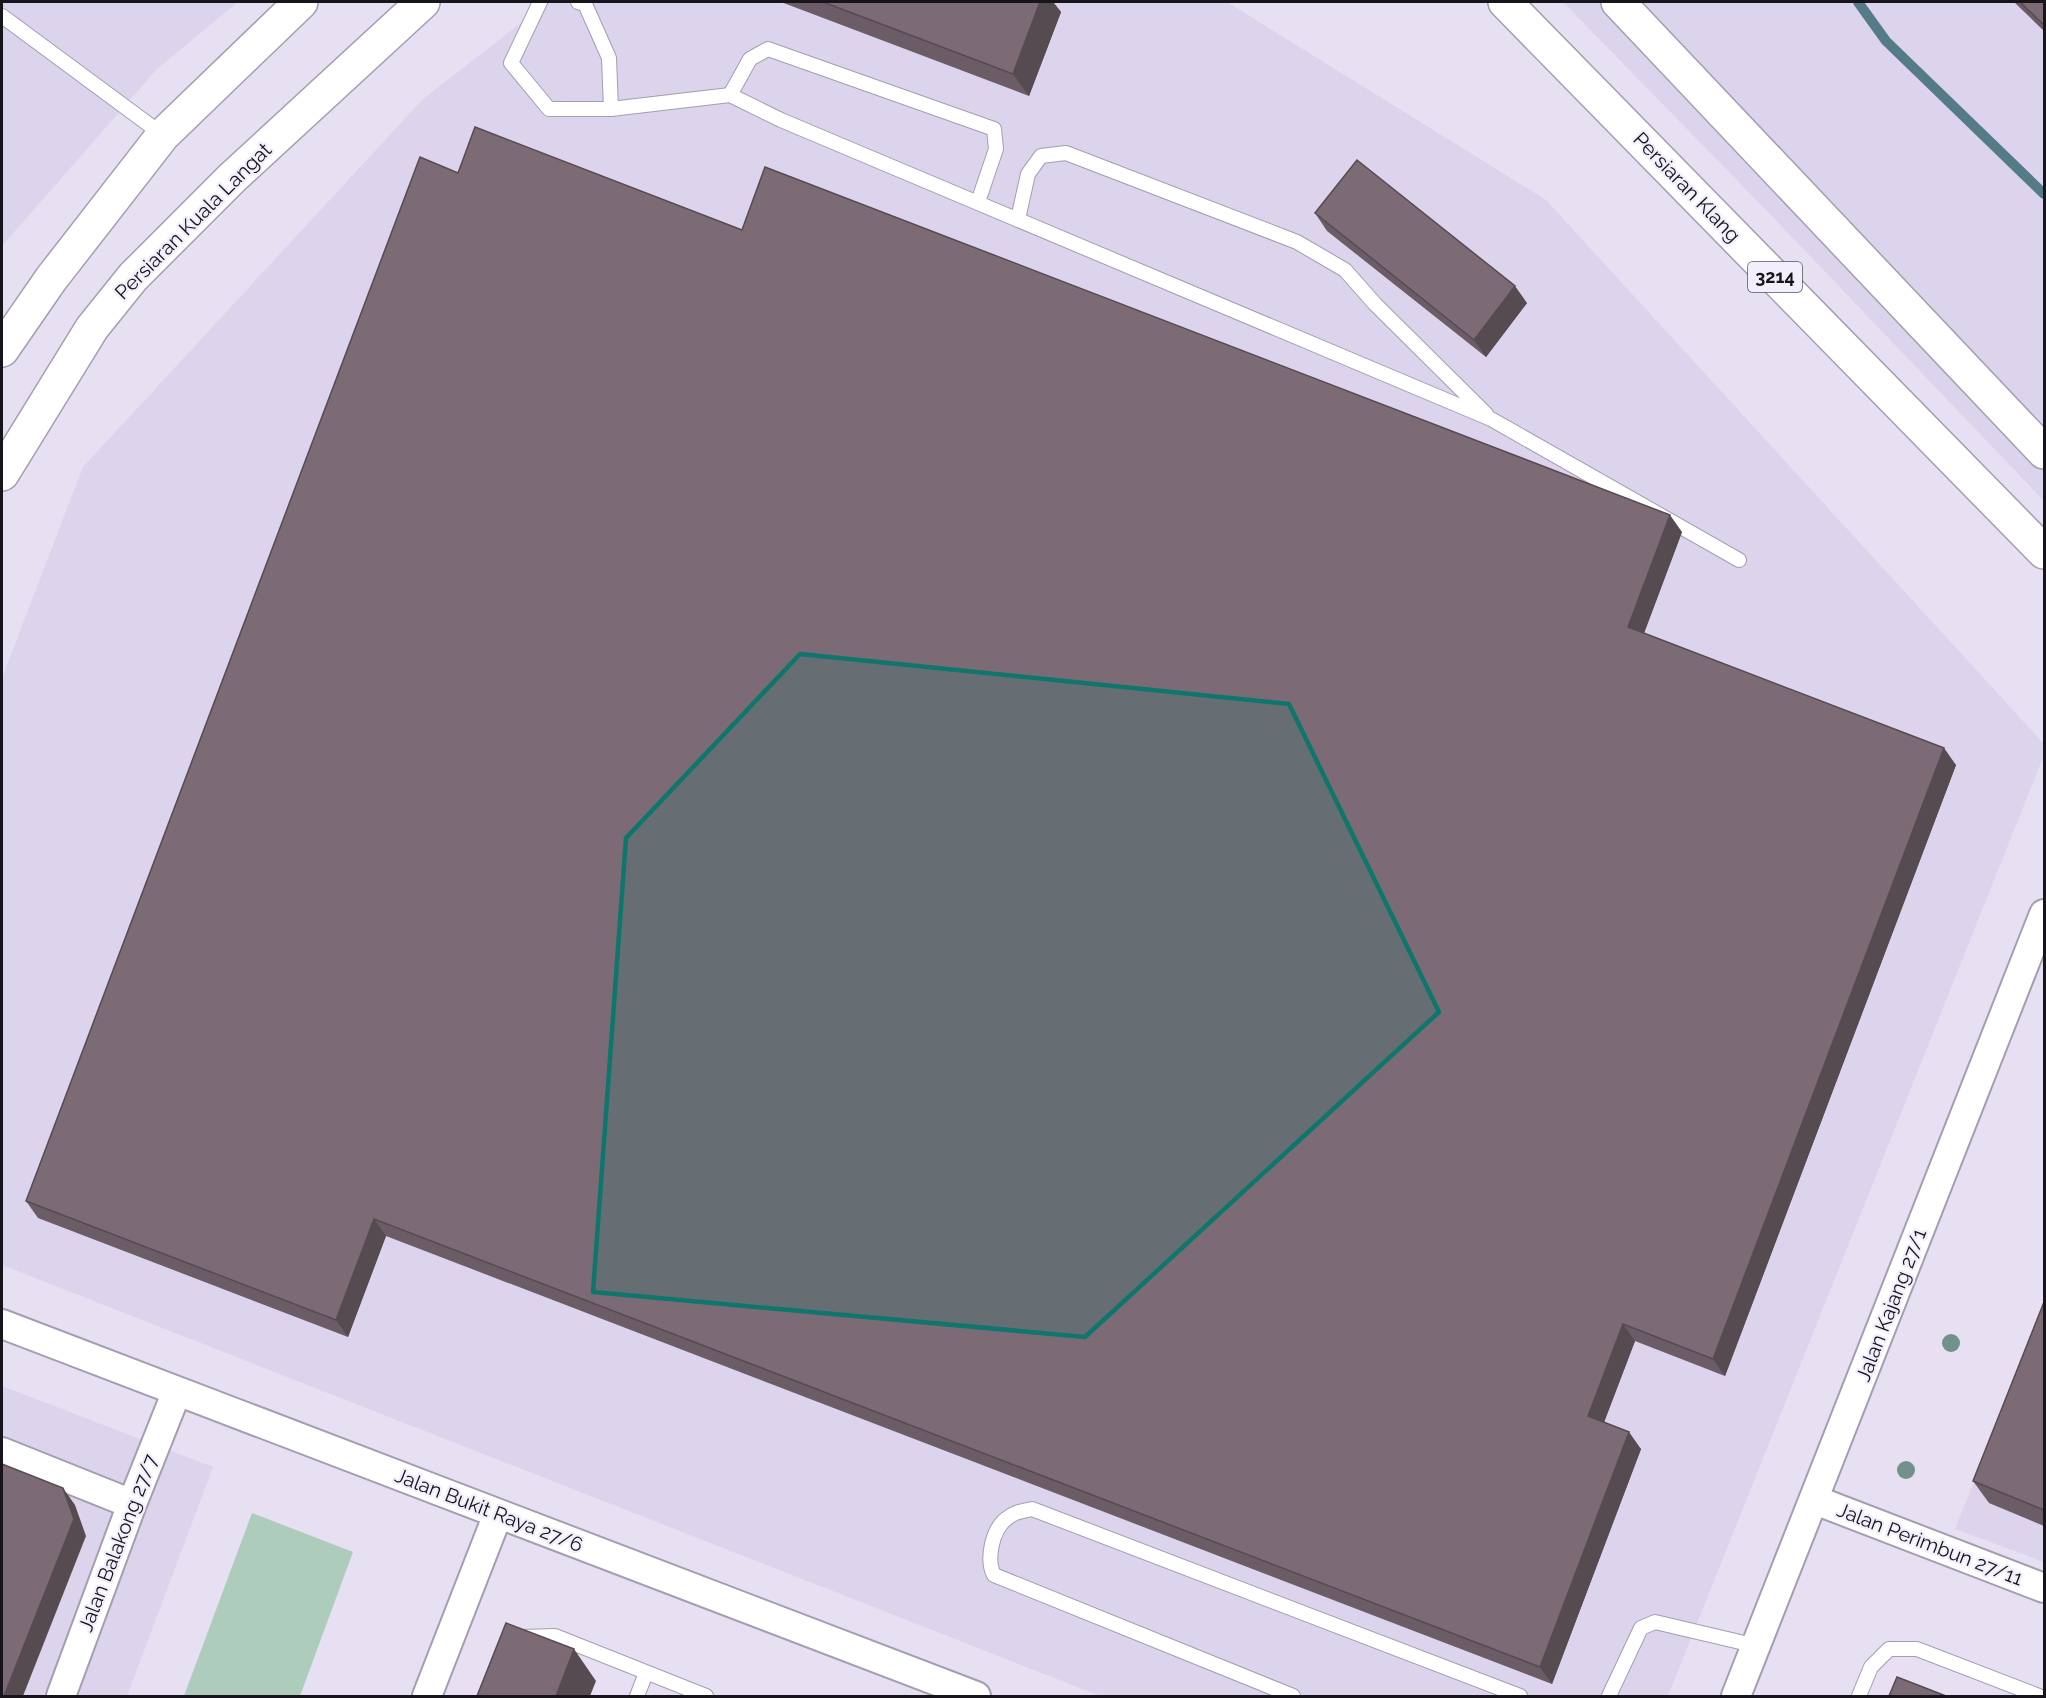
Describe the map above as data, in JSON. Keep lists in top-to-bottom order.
{
  "streets": {
    "main road": ["Persiaran Klang", "Persiaran Kuala Langat", "3214"],
    "street": [
      "Jalan Kajang 27/1",
      "Jalan Bukit Raya 27/6",
      "Jalan Balakong 27/7",
      "Jalan Perimbun 27/11"
    ]
  },
  "crossings": [
    ["Jalan Kajang 27/1", "Jalan Perimbun 27/11"],
    ["Jalan Bukit Raya 27/6", "Jalan Balakong 27/7"]
  ]
}
